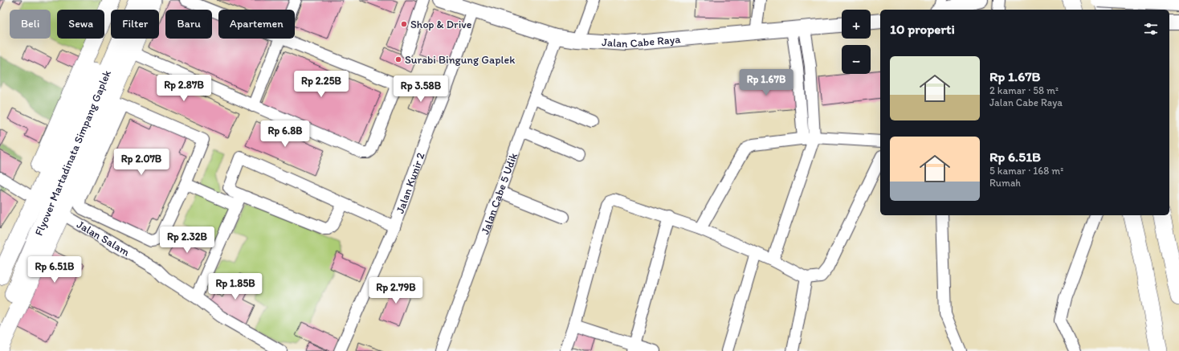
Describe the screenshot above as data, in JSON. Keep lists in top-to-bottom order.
{
  "streets": {
    "highway": ["Flyover Martadinata Simpang Gaplek"],
    "main road": ["Jalan Cabe Raya"],
    "street": ["Jalan Kunir 2", "Jalan Cabe 5 Udik", "Jalan Salam"]
  },
  "crossings": [
    ["Jalan Cabe Raya", "Jalan Kunir 2"],
    ["Jalan Cabe Raya", "Jalan Cabe 5 Udik"]
  ],
  "places": ["Shop & Drive", "Surabi Bingung Gaplek"],
  "page": {
    "map_buttons": ["+", "−"],
    "chip": [
      "Beli",
      "Sewa",
      "Filter",
      "Baru",
      "Apartemen"
    ],
    "heading": "10 properti",
    "list": [
      {
        "name": "Rp 1.67B",
        "note": "2 kamar · 58 m² · Jalan Cabe Raya"
      },
      {
        "name": "Rp 6.51B",
        "note": "5 kamar · 168 m² · Rumah"
      }
    ],
    "price": [
      "Rp 1.67B",
      "Rp 2.25B",
      "Rp 2.87B",
      "Rp 3.58B",
      "Rp 6.8B",
      "Rp 2.07B",
      "Rp 2.32B",
      "Rp 6.51B",
      "Rp 1.85B",
      "Rp 2.79B"
    ]
  }
}
